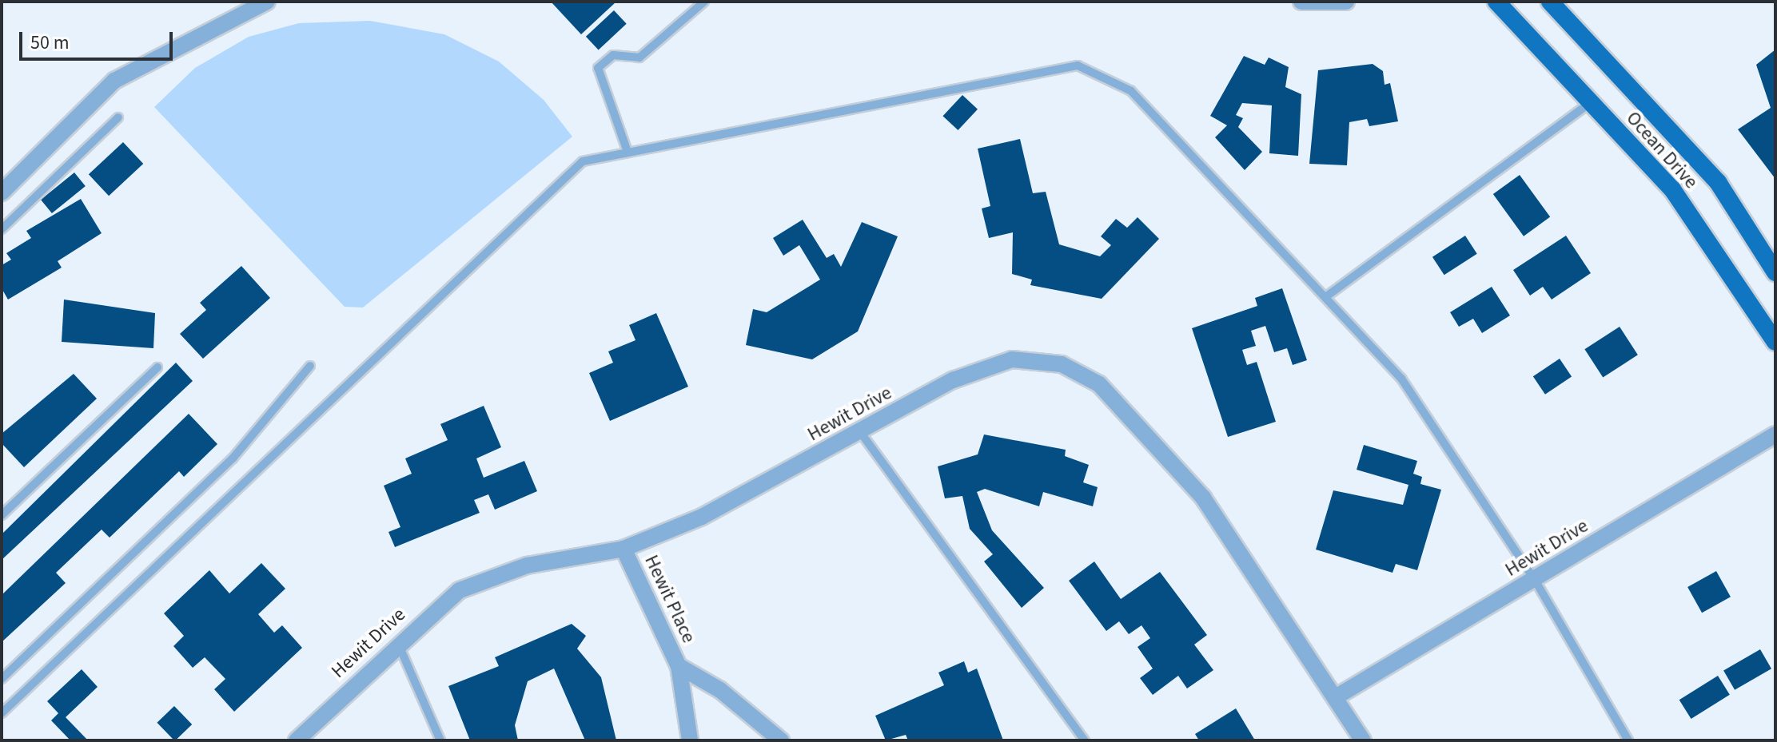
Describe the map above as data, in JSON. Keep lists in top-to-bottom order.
{
  "streets": {
    "main road": ["Ocean Drive"],
    "street": ["Hewit Drive", "Hewit Place"]
  },
  "crossings": [
    ["Hewit Drive", "Hewit Place"]
  ],
  "scale_bar": "50 m"
}
